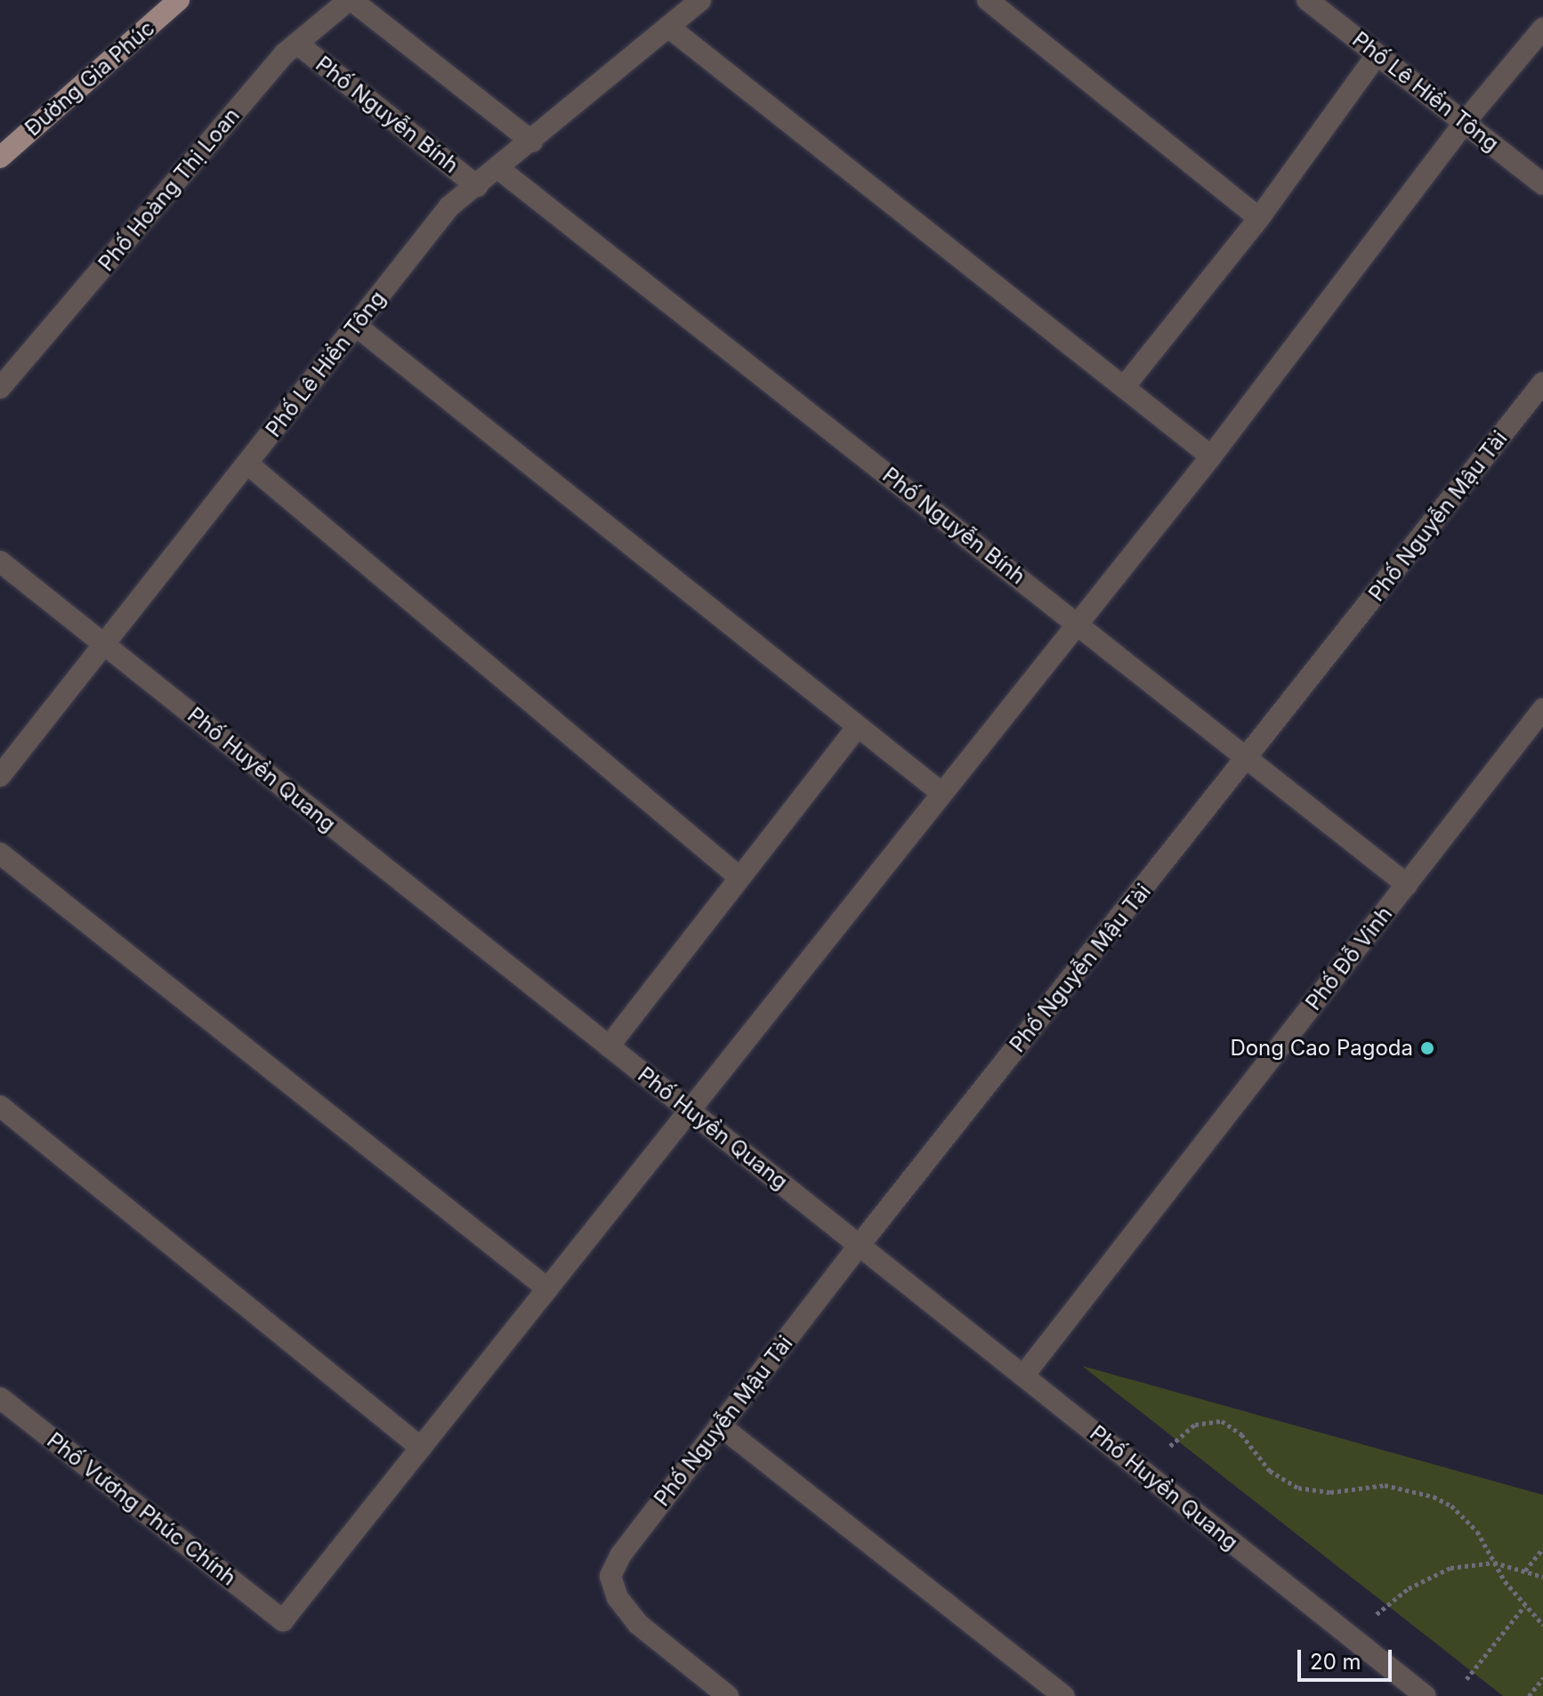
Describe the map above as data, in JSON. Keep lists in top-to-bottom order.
{
  "streets": {
    "main road": ["Đường Gia Phúc"],
    "street": [
      "Phố Lê Hiển Tông",
      "Phố Nguyễn Bính",
      "Phố Hoàng Thị Loan",
      "Phố Nguyễn Mậu Tài",
      "Phố Huyền Quang",
      "Phố Đỗ Vinh",
      "Phố Vương Phúc Chính"
    ]
  },
  "crossings": [
    ["Phố Lê Hiển Tông", "Phố Nguyễn Bính"],
    ["Phố Lê Hiển Tông", "Phố Huyền Quang"],
    ["Phố Nguyễn Bính", "Phố Hoàng Thị Loan"],
    ["Phố Nguyễn Bính", "Phố Nguyễn Mậu Tài"],
    ["Phố Nguyễn Bính", "Phố Đỗ Vinh"],
    ["Phố Nguyễn Mậu Tài", "Phố Huyền Quang"],
    ["Phố Huyền Quang", "Phố Đỗ Vinh"]
  ],
  "places": ["Dong Cao Pagoda"],
  "scale_bar": "20 m"
}
